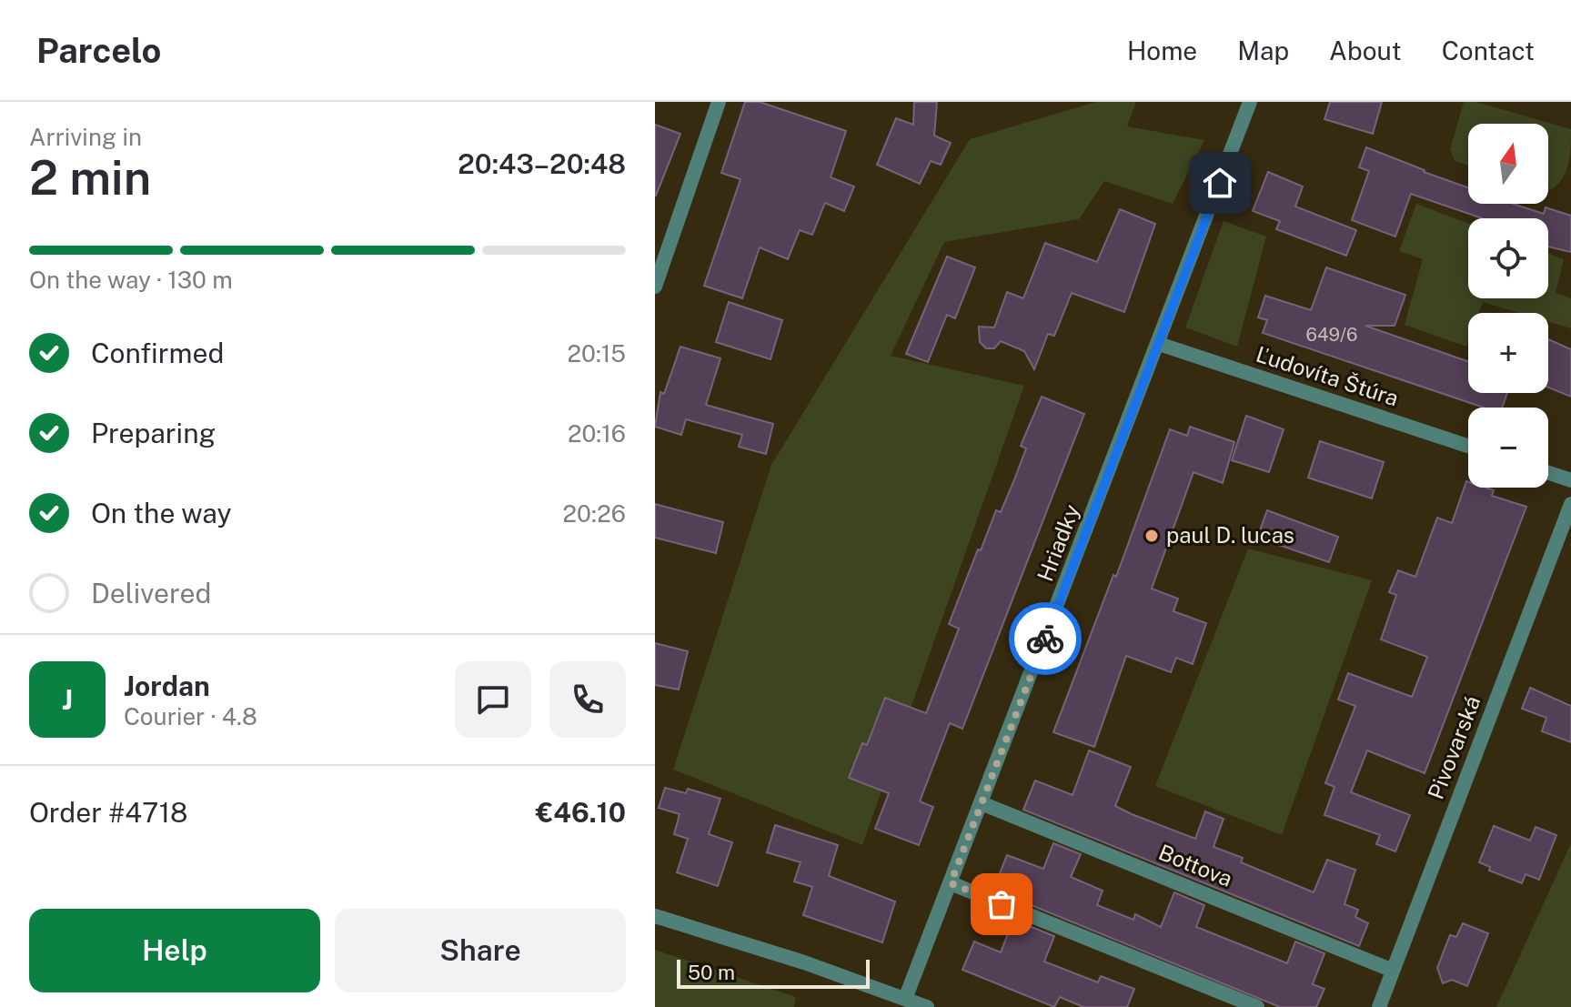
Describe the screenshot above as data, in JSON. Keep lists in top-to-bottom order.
{
  "streets": {
    "street": [
      "Ľudovíta Štúra",
      "Hriadky",
      "Pivovarská",
      "Bottova"
    ]
  },
  "crossings": [
    ["Ľudovíta Štúra", "Hriadky"],
    ["Hriadky", "Bottova"],
    ["Pivovarská", "Bottova"]
  ],
  "places": ["paul D. lucas"],
  "house_numbers": ["649/6"],
  "scale_bar": "50 m",
  "north": "top",
  "page": {
    "header": "Parcelo",
    "nav": [
      "Home",
      "Map",
      "About",
      "Contact"
    ],
    "heading": ["2 min", "Arriving in", "20:43–20:48"],
    "panel": [
      "Jordan",
      "Courier · 4.8",
      "Order #4718",
      "€46.10"
    ],
    "map_buttons": ["+", "−"],
    "bar": "On the way · 130 m",
    "list": [
      ["Confirmed", "20:15"],
      ["Preparing", "20:16"],
      ["On the way", "20:26"],
      "Delivered"
    ],
    "round": "J",
    "buttons": ["Help", "Share"],
    "scale": "50 m"
  }
}
